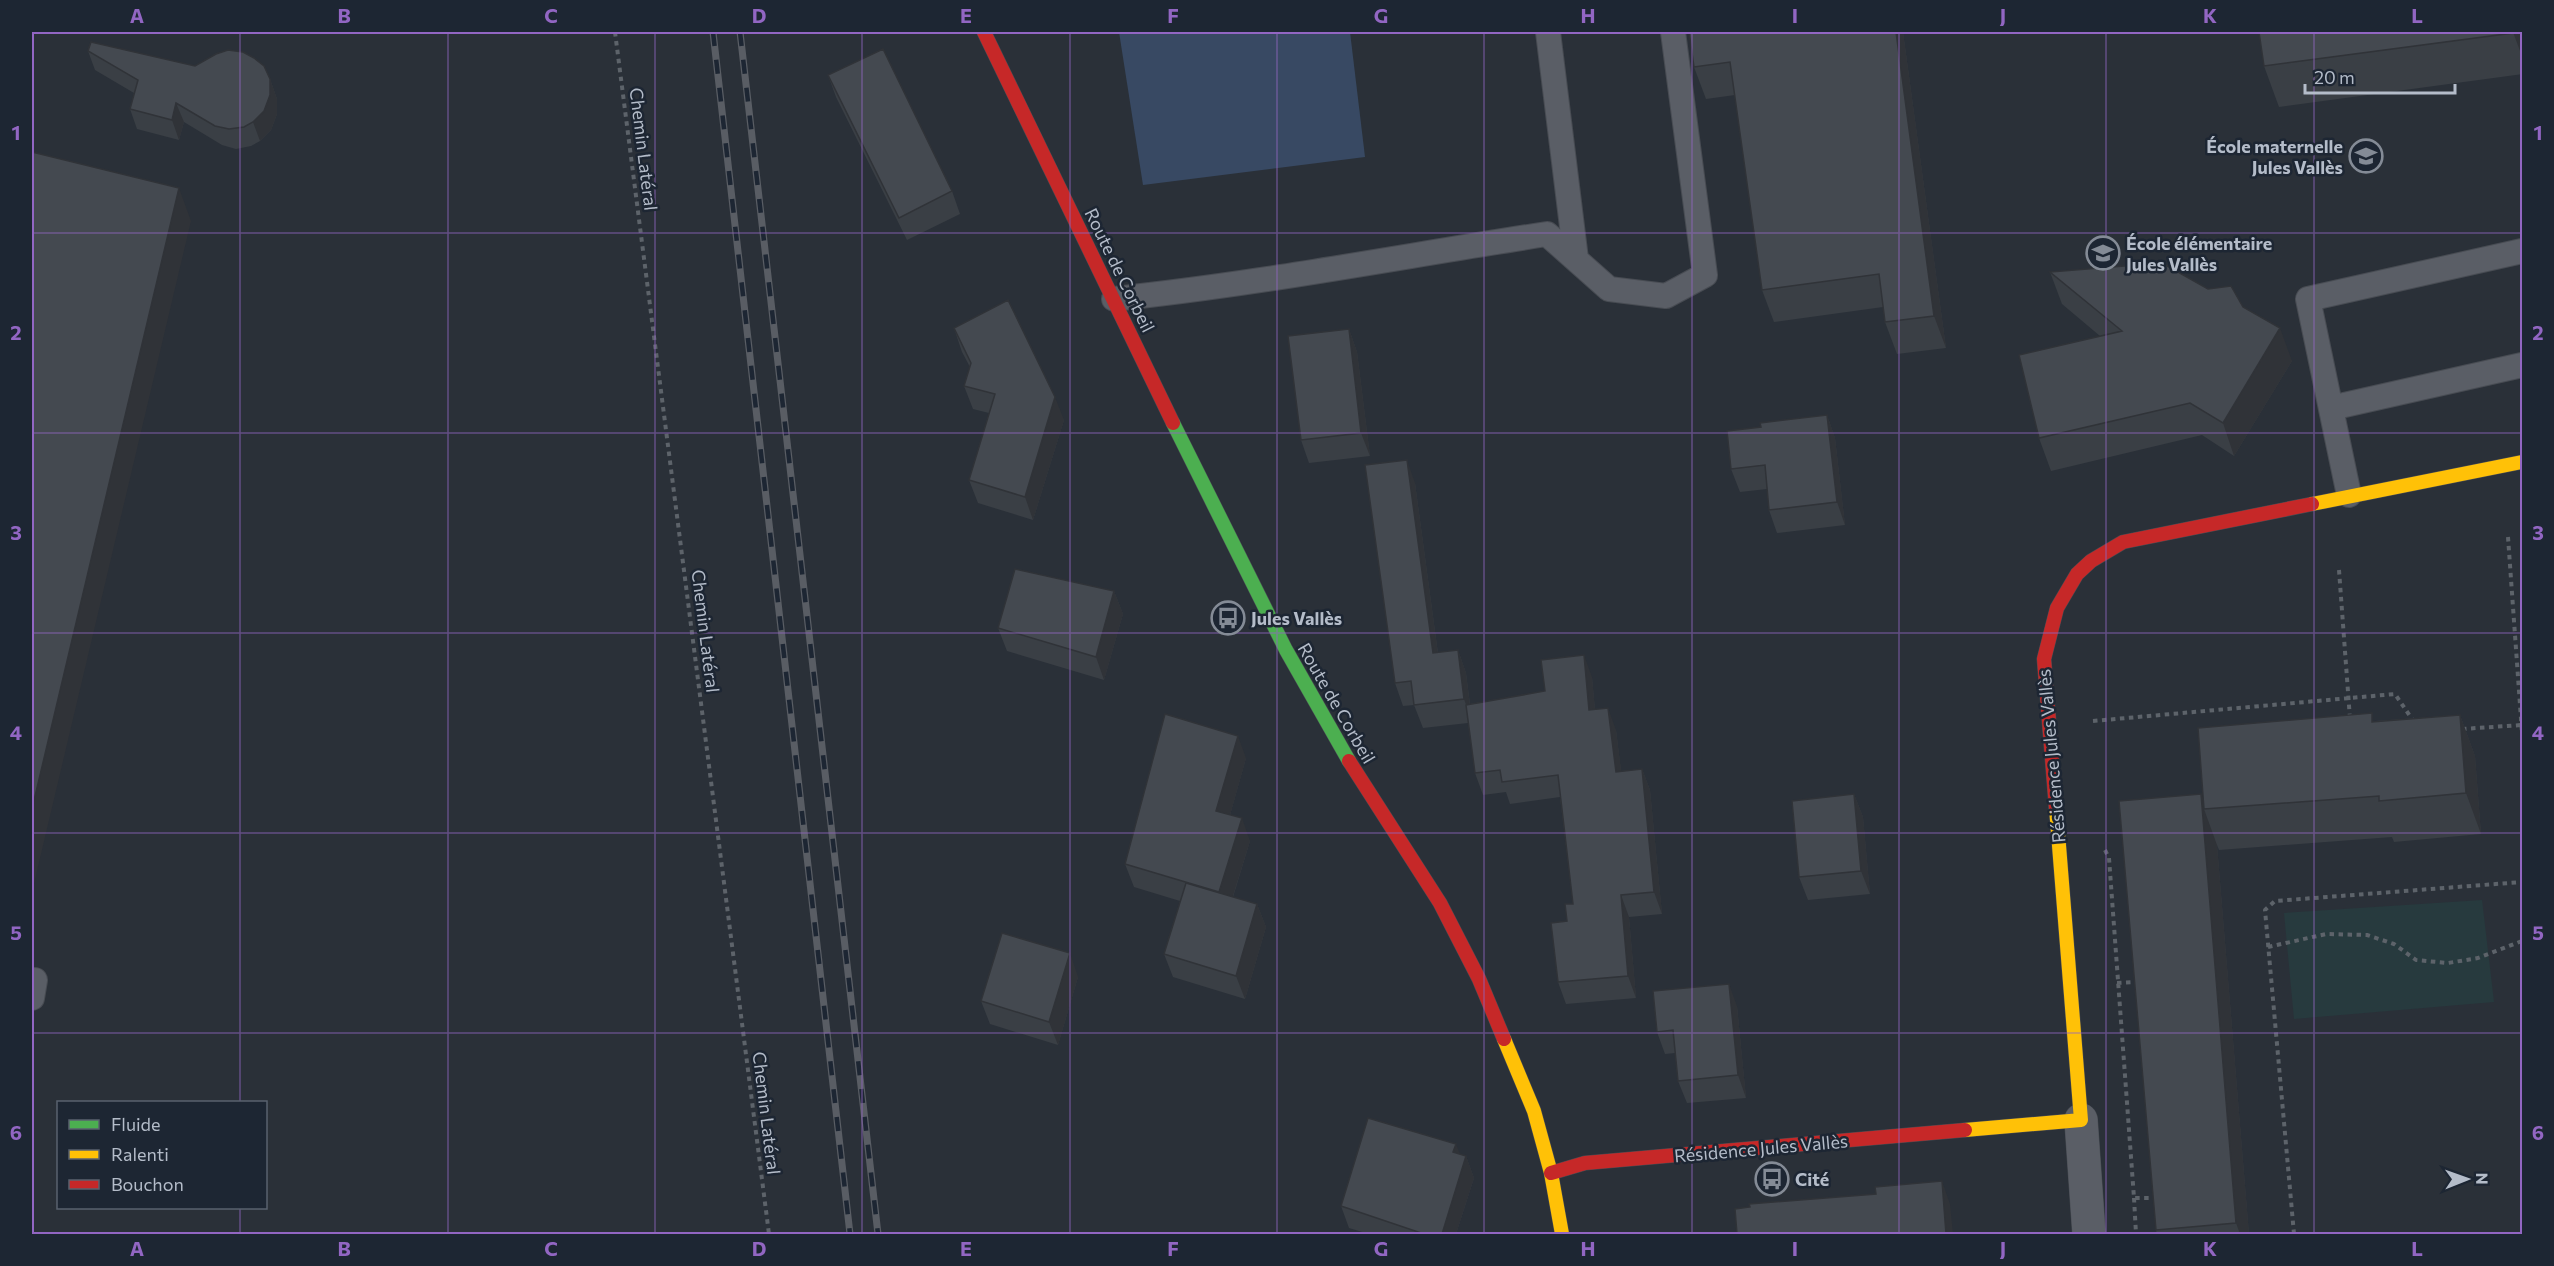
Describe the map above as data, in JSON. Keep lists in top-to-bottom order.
{
  "streets": {
    "street": ["Route de Corbeil", "Résidence Jules Vallès"],
    "path": ["Chemin Latéral"]
  },
  "crossings": [
    ["Route de Corbeil", "Résidence Jules Vallès"]
  ],
  "places": {
    "school or university": ["École maternelle Jules Vallès", "École élémentaire Jules Vallès"],
    "bus stop": ["Jules Vallès", "Cité"]
  },
  "legend": ["Fluide", "Ralenti", "Bouchon"],
  "scale_bar": "20 m",
  "north": "right",
  "grid": {
    "columns": [
      "A",
      "B",
      "C",
      "D",
      "E",
      "F",
      "G",
      "H",
      "I",
      "J",
      "K",
      "L"
    ],
    "rows": [
      "1",
      "2",
      "3",
      "4",
      "5",
      "6"
    ]
  }
}
